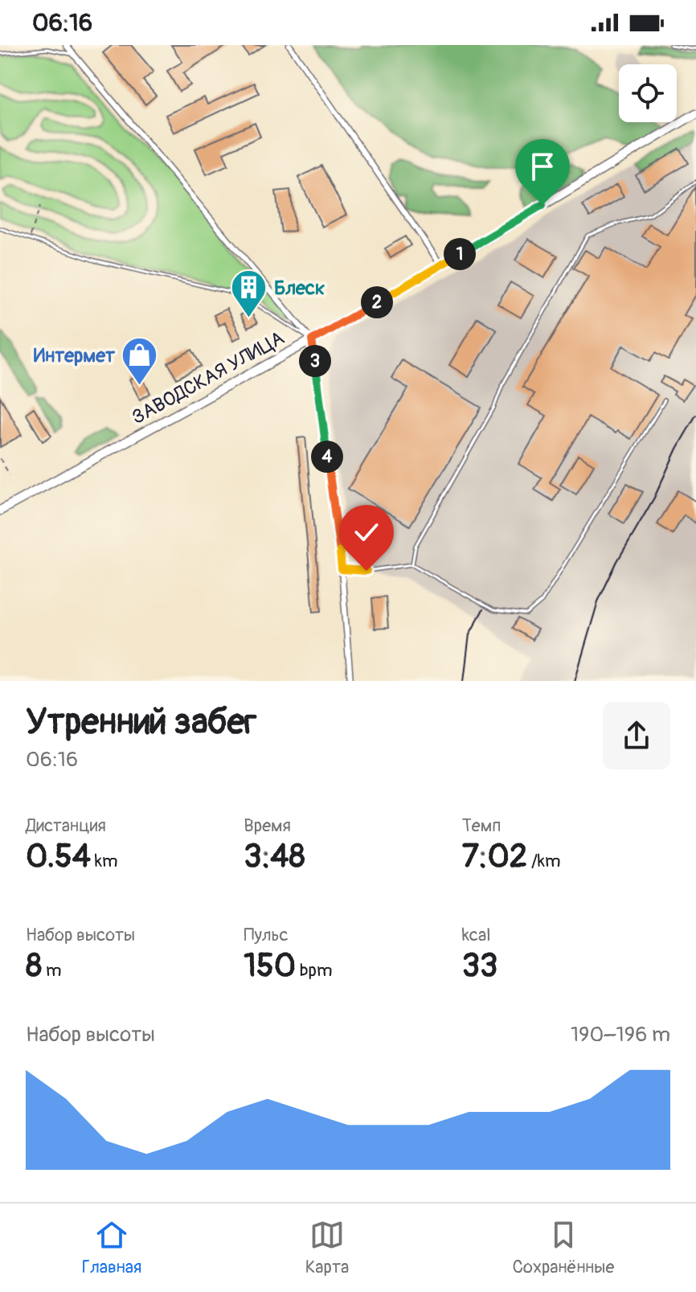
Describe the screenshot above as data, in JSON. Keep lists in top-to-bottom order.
{
  "streets": {
    "main road": ["ЗАВОДСКАЯ УЛИЦА"]
  },
  "places": {
    "building": ["Блеск"],
    "shop": ["Интермет"]
  },
  "page": {
    "status": "06:16",
    "pins": [
      "1",
      "2",
      "3",
      "4"
    ],
    "heading": ["Утренний забег", "06:16"],
    "stats": [
      ["Дистанция", "0.54 km"],
      ["Время", "3:48"],
      ["Темп", "7:02 /km"],
      ["Набор высоты", "8 m"],
      ["Пульс", "150 bpm"],
      ["kcal", "33"]
    ],
    "chart": ["Набор высоты", "190–196 m"],
    "tabs": ["Главная", "Карта", "Сохранённые"]
  }
}
